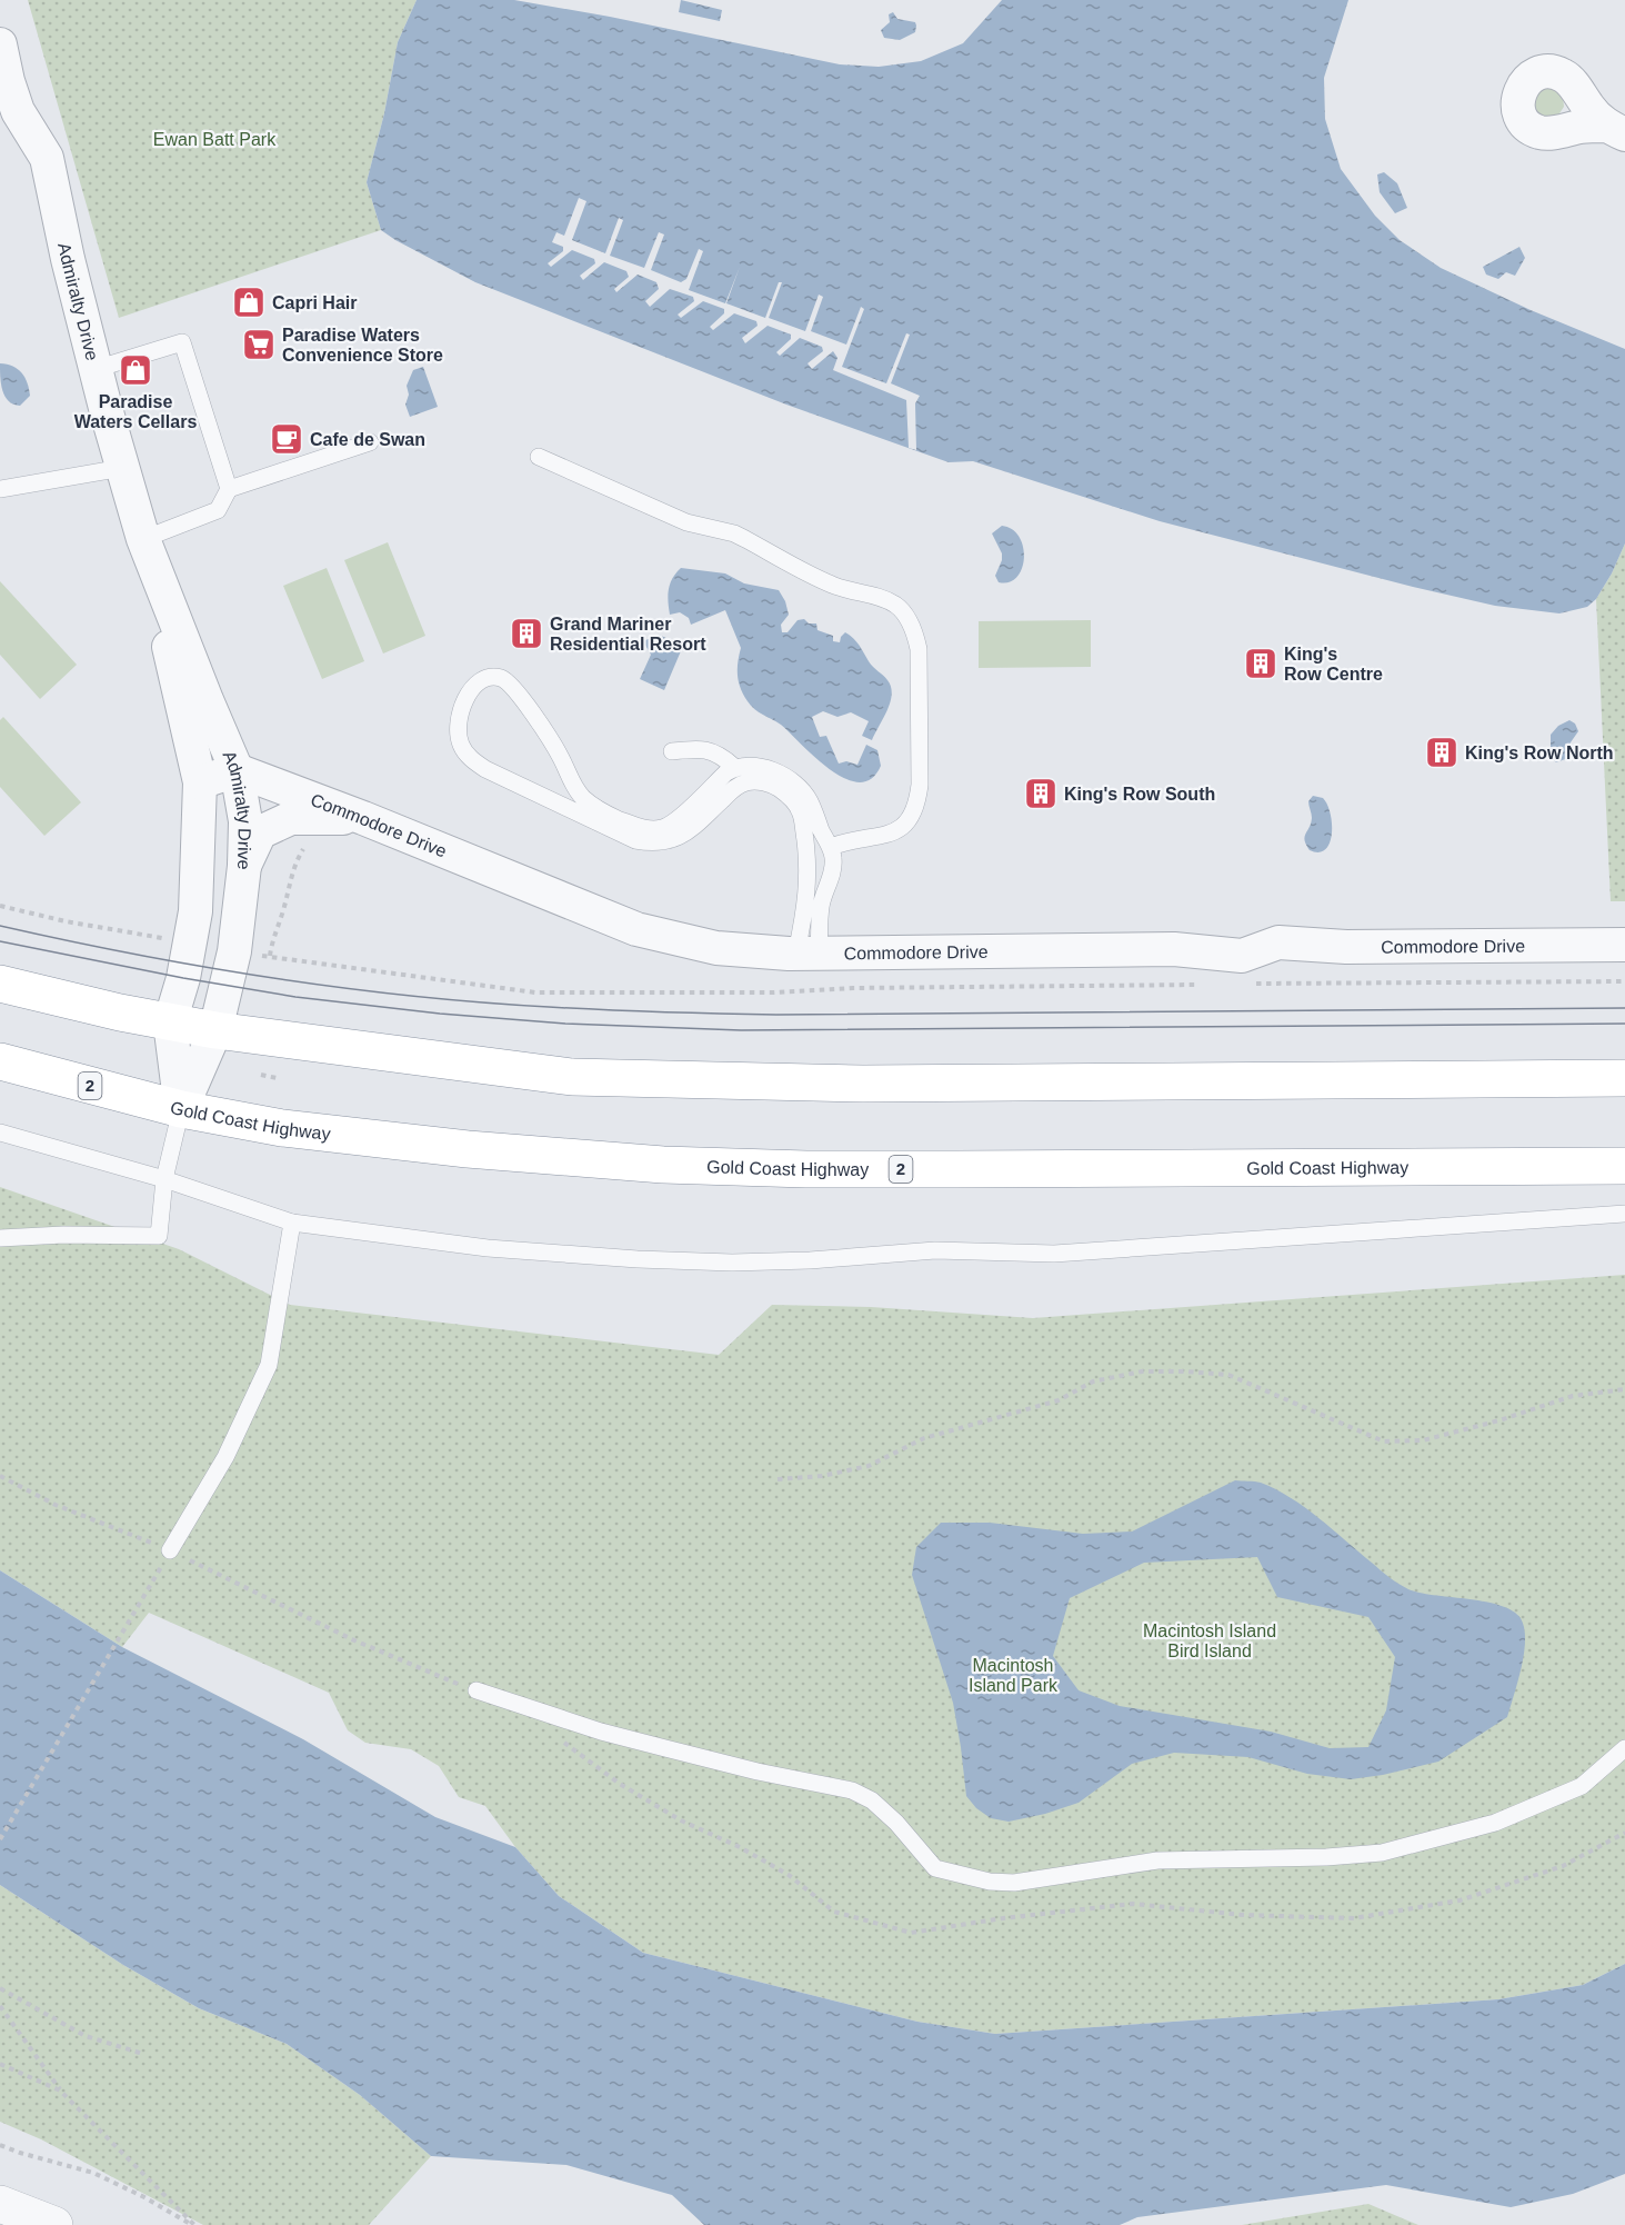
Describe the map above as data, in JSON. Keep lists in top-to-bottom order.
{
  "streets": {
    "highway": ["2", "Gold Coast Highway"],
    "street": ["Admiralty Drive", "Commodore Drive"]
  },
  "crossings": [
    ["Admiralty Drive", "Commodore Drive"],
    ["Admiralty Drive", "Gold Coast Highway"]
  ],
  "parks": ["Ewan Batt Park", "Macintosh Island Bird Island", "Macintosh Island Park"],
  "places": {
    "shop": ["Capri Hair", "Paradise Waters Cellars"],
    "supermarket": ["Paradise Waters Convenience Store"],
    "cafe": ["Cafe de Swan"],
    "building": [
      "Grand Mariner Residential Resort",
      "King's Row Centre",
      "King's Row North",
      "King's Row South"
    ]
  }
}
